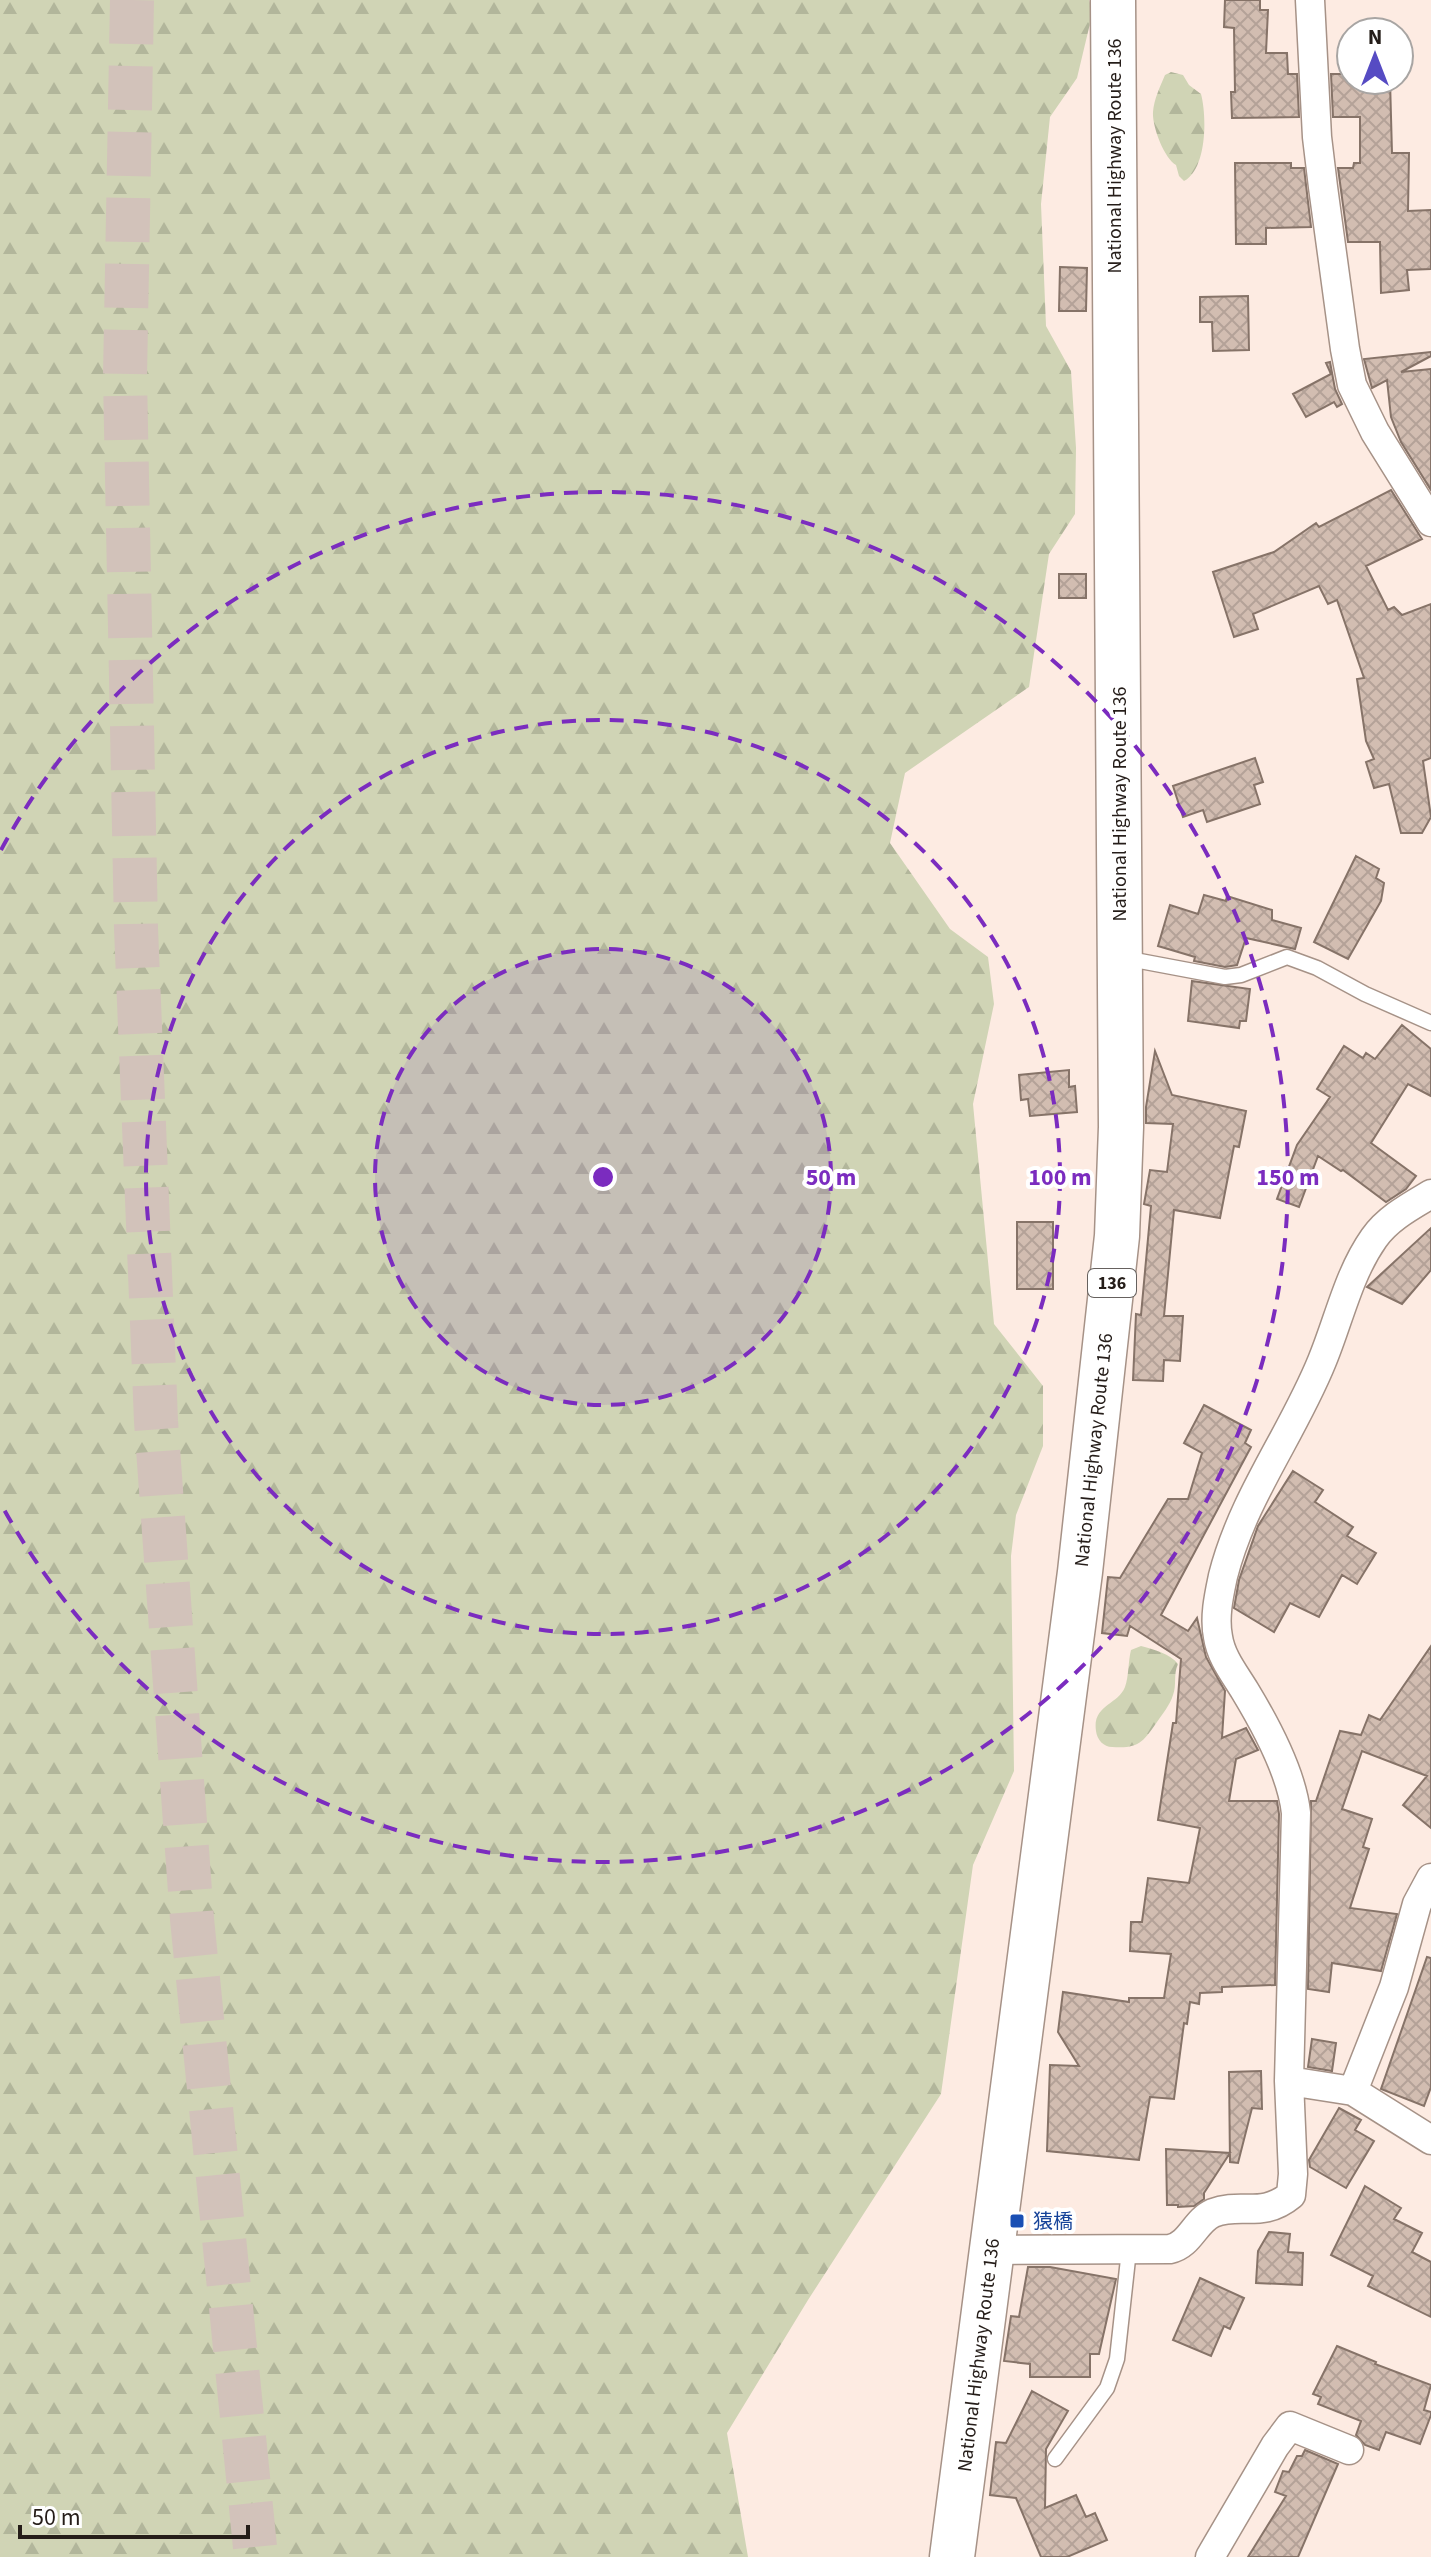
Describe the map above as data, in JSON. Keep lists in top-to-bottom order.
{
  "streets": {
    "highway": ["National Highway Route 136", "136"]
  },
  "places": {
    "transit": ["猿橋"]
  },
  "scale_bar": "50 m",
  "north": "top",
  "rings": ["50 m", "100 m", "150 m"]
}
